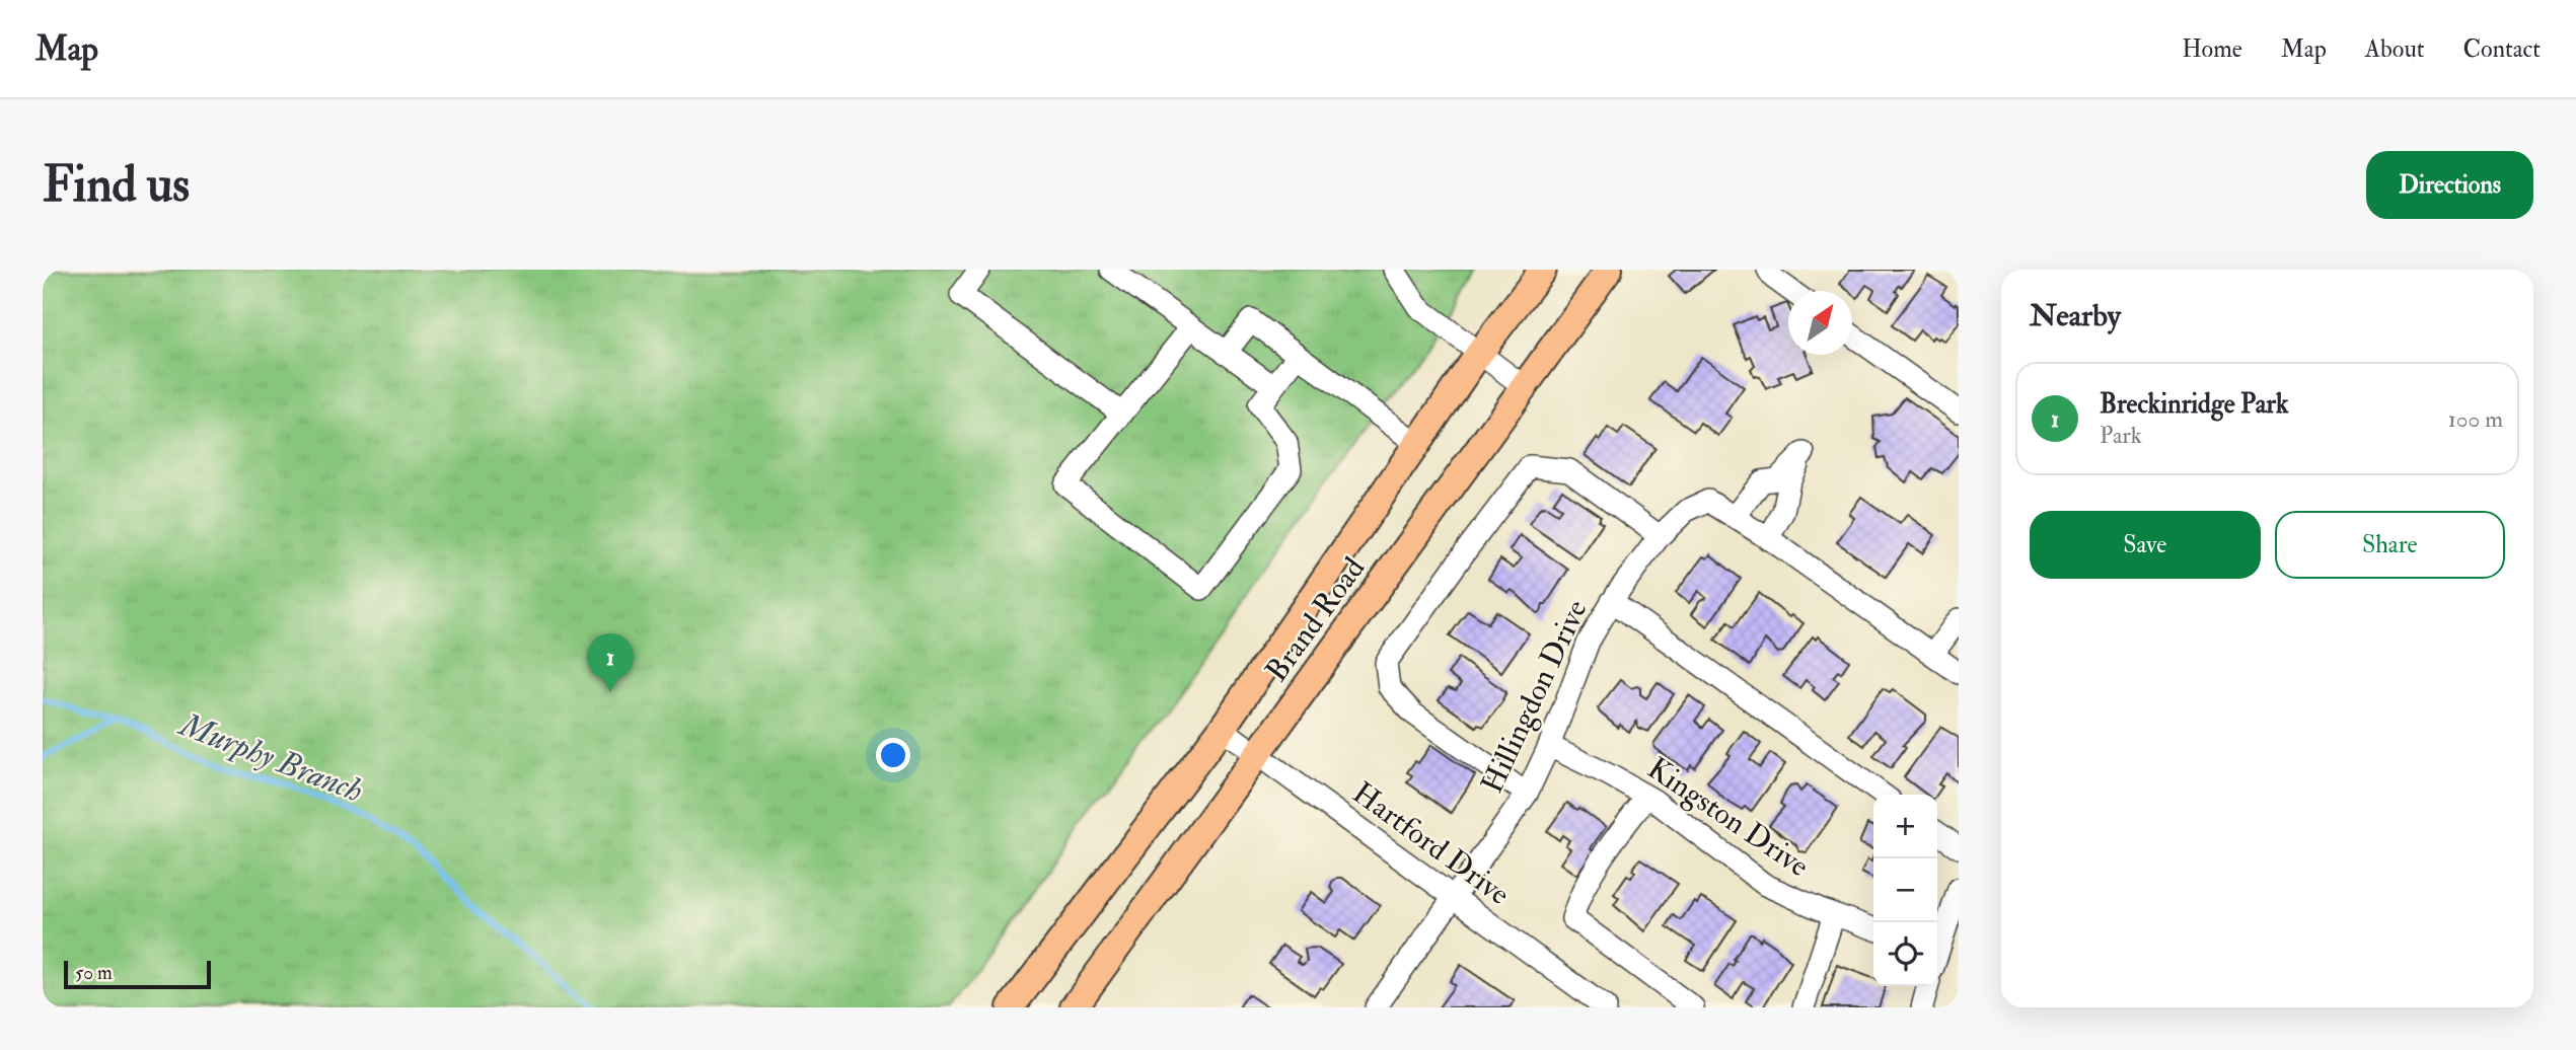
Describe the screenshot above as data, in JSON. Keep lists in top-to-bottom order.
{
  "streets": {
    "main road": ["Brand Road"],
    "street": ["Hillingdon Drive", "Kingston Drive", "Hartford Drive"]
  },
  "crossings": [
    ["Brand Road", "Hartford Drive"],
    ["Hillingdon Drive", "Kingston Drive"],
    ["Hillingdon Drive", "Hartford Drive"]
  ],
  "water": ["Murphy Branch"],
  "scale_bar": "50 m",
  "north": "top right",
  "page": {
    "header": "Map",
    "nav": [
      "Home",
      "Map",
      "About",
      "Contact"
    ],
    "buttons": [
      "Directions",
      ["Save", "Share"]
    ],
    "title": "Find us",
    "heading": "Nearby",
    "list": [
      {
        "mark": "1",
        "name": "Breckinridge Park",
        "note": "Park",
        "value": "100 m"
      }
    ],
    "pins": "1",
    "map_buttons": ["+", "−"],
    "scale": "50 m"
  }
}
